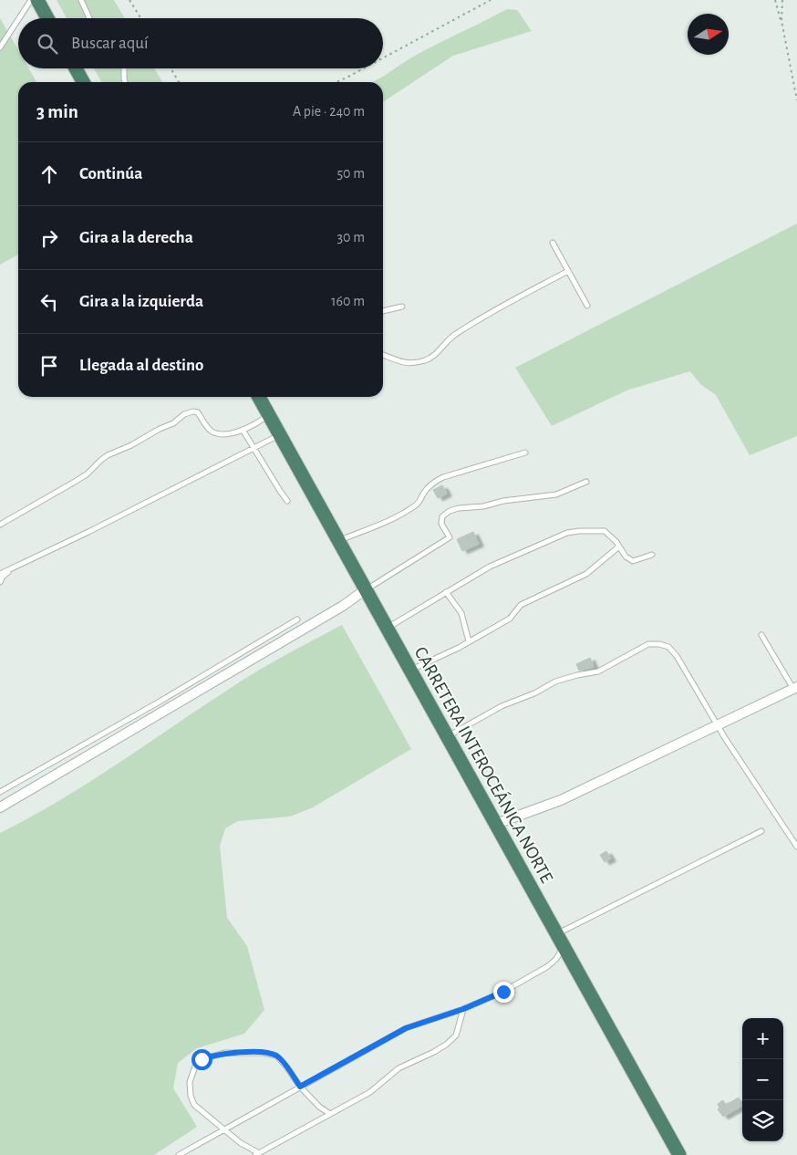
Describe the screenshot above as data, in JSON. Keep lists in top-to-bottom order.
{
  "streets": {
    "highway": ["CARRETERA INTEROCEÁNICA NORTE"]
  },
  "north": "right",
  "page": {
    "search": "Buscar aquí",
    "heading": ["3 min", "A pie · 240 m"],
    "list": [
      ["Continúa", "50 m"],
      ["Gira a la derecha", "30 m"],
      ["Gira a la izquierda", "160 m"],
      "Llegada al destino"
    ],
    "map_buttons": ["+", "−"]
  }
}
